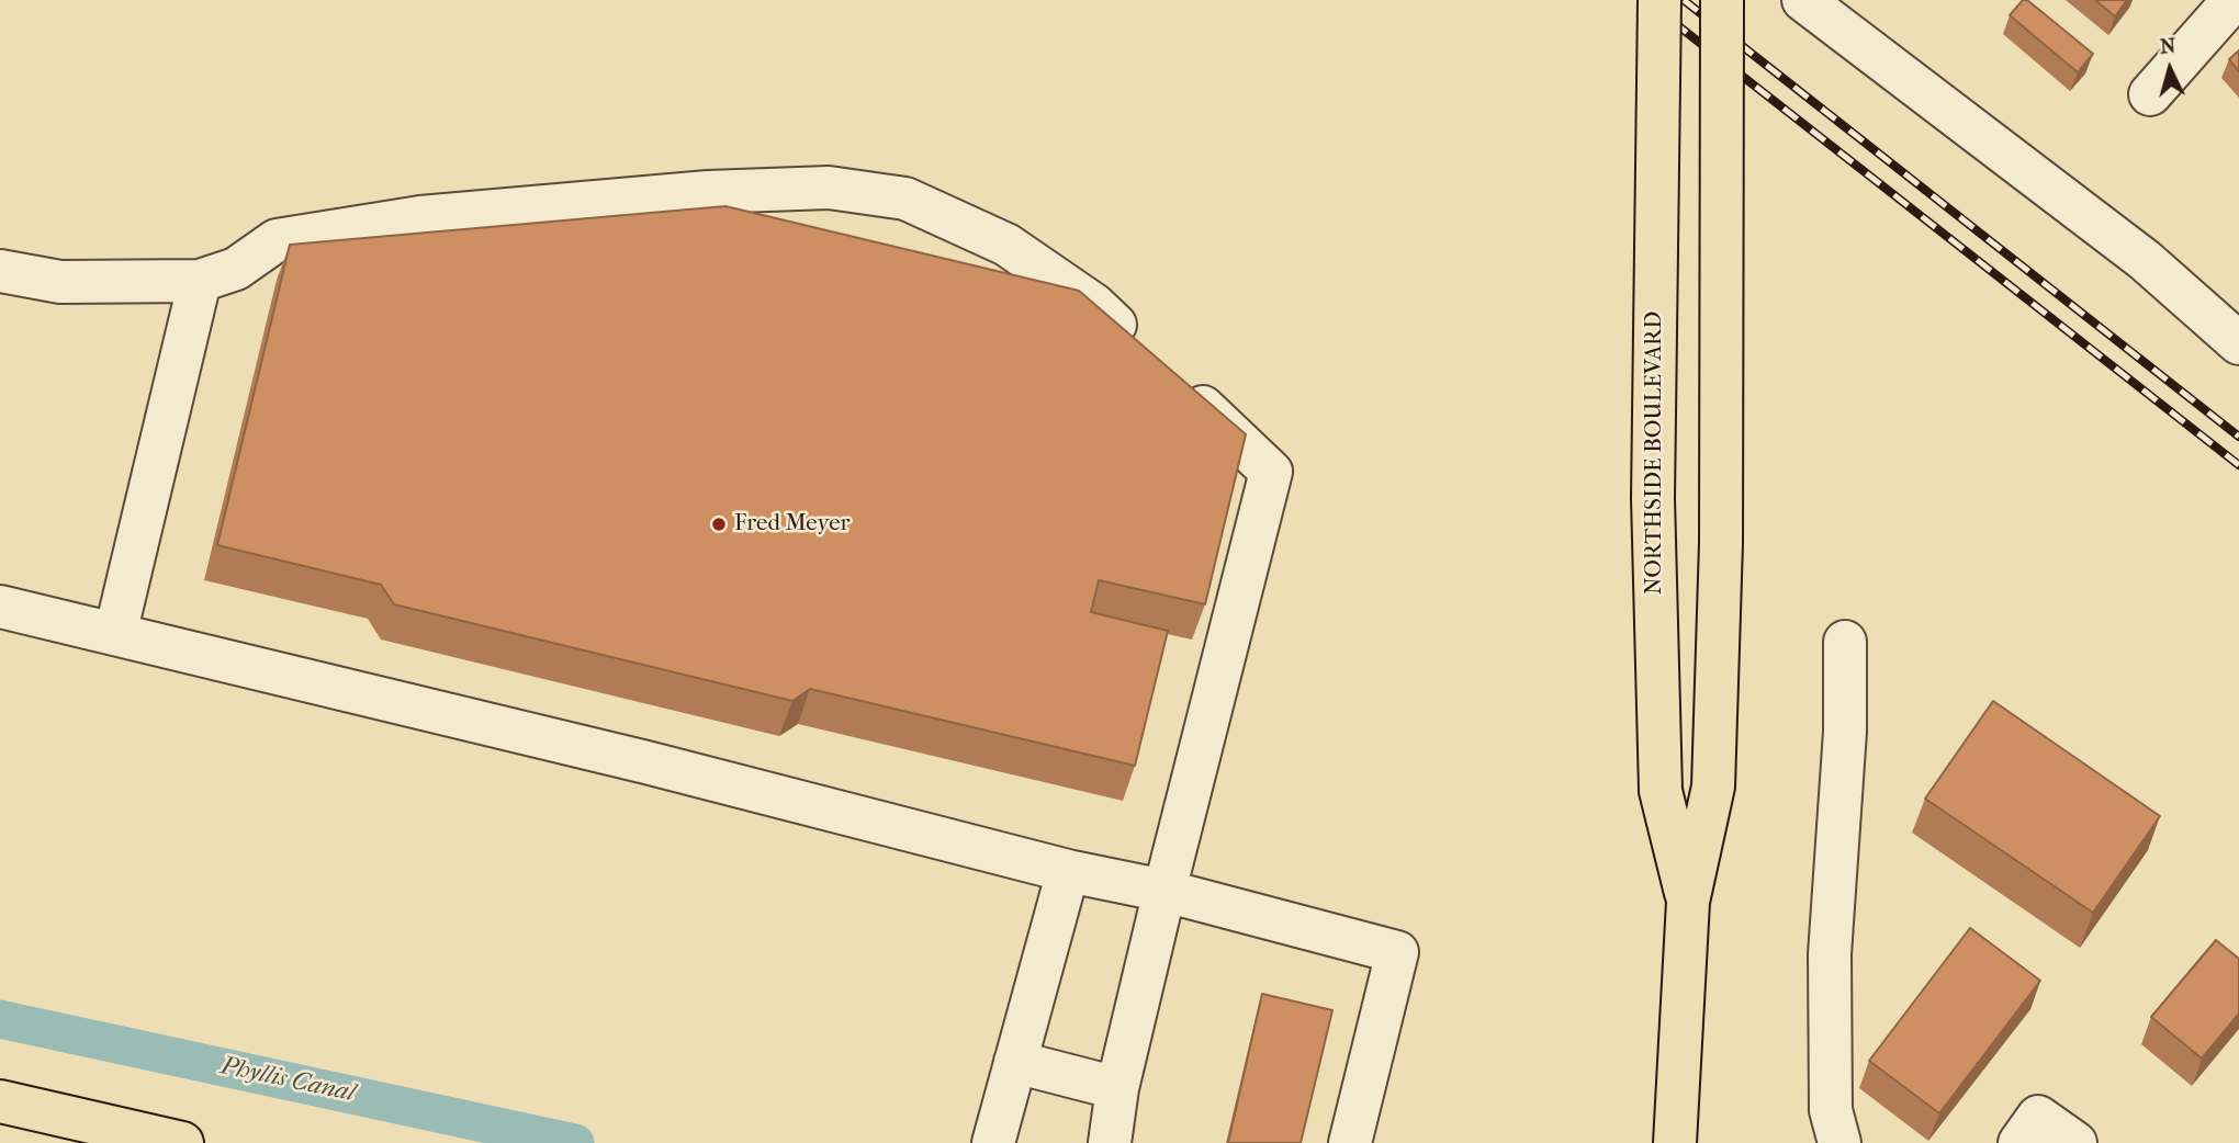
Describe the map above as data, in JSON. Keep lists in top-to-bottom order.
{
  "streets": {
    "main road": ["NORTHSIDE BOULEVARD"]
  },
  "water": ["Phyllis Canal"],
  "places": ["Fred Meyer"],
  "north": "top"
}
